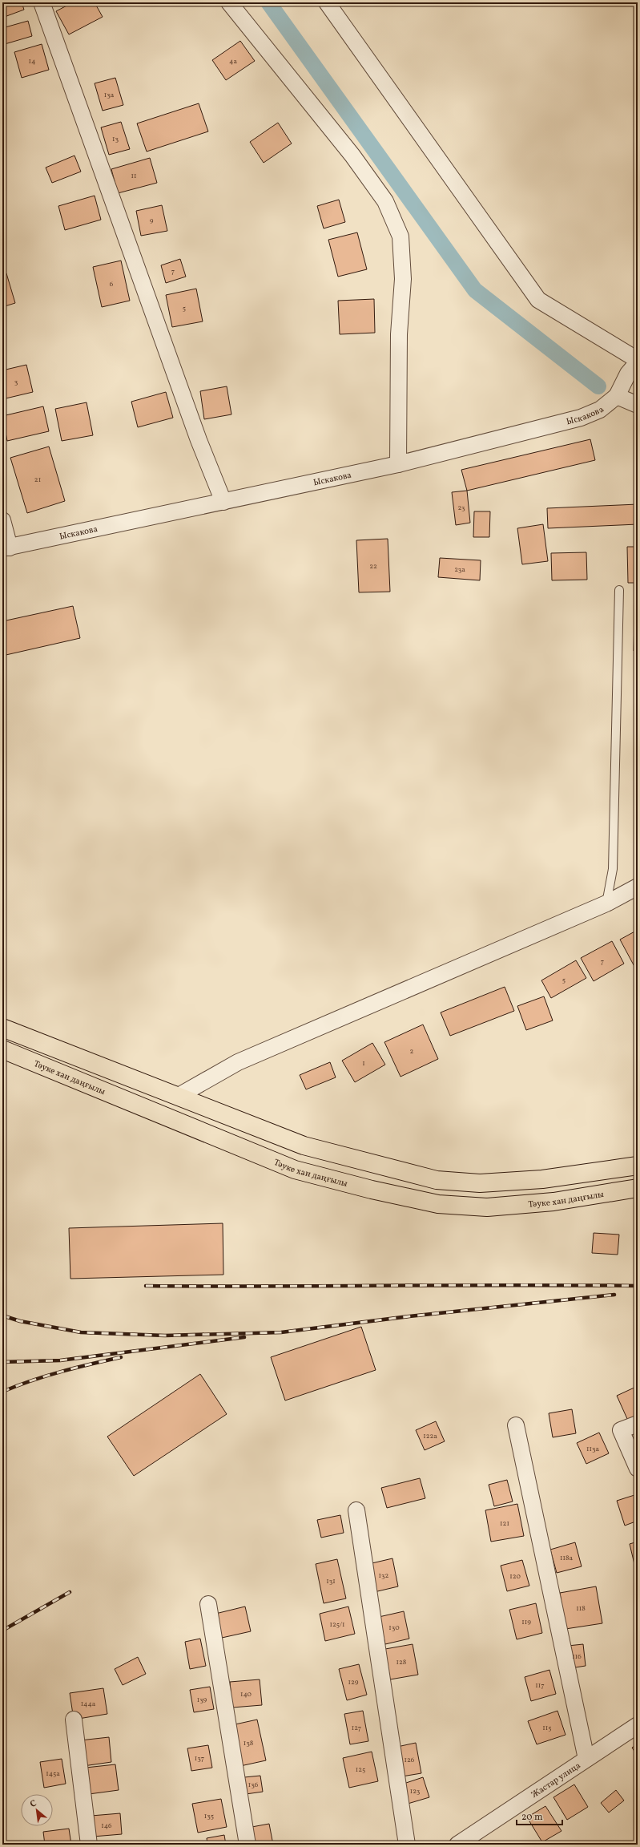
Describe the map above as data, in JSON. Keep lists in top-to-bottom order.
{
  "streets": {
    "main road": ["Тәуке хан даңғылы"],
    "street": ["Ыскакова", "Жастар улица"]
  },
  "house_numbers": [
    "14",
    "4а",
    "13а",
    "13",
    "11",
    "9",
    "7",
    "6",
    "5",
    "3",
    "21",
    "23",
    "22",
    "23а",
    "7",
    "5",
    "2",
    "1",
    "122а",
    "113а",
    "121",
    "118а",
    "132",
    "120",
    "131",
    "118",
    "119",
    "125/1",
    "130",
    "116",
    "128",
    "129",
    "117",
    "140",
    "139",
    "144а",
    "127",
    "115",
    "138",
    "137",
    "126",
    "125",
    "145а",
    "136",
    "123",
    "135",
    "146"
  ],
  "scale_bar": "20 m",
  "north": "top left"
}
